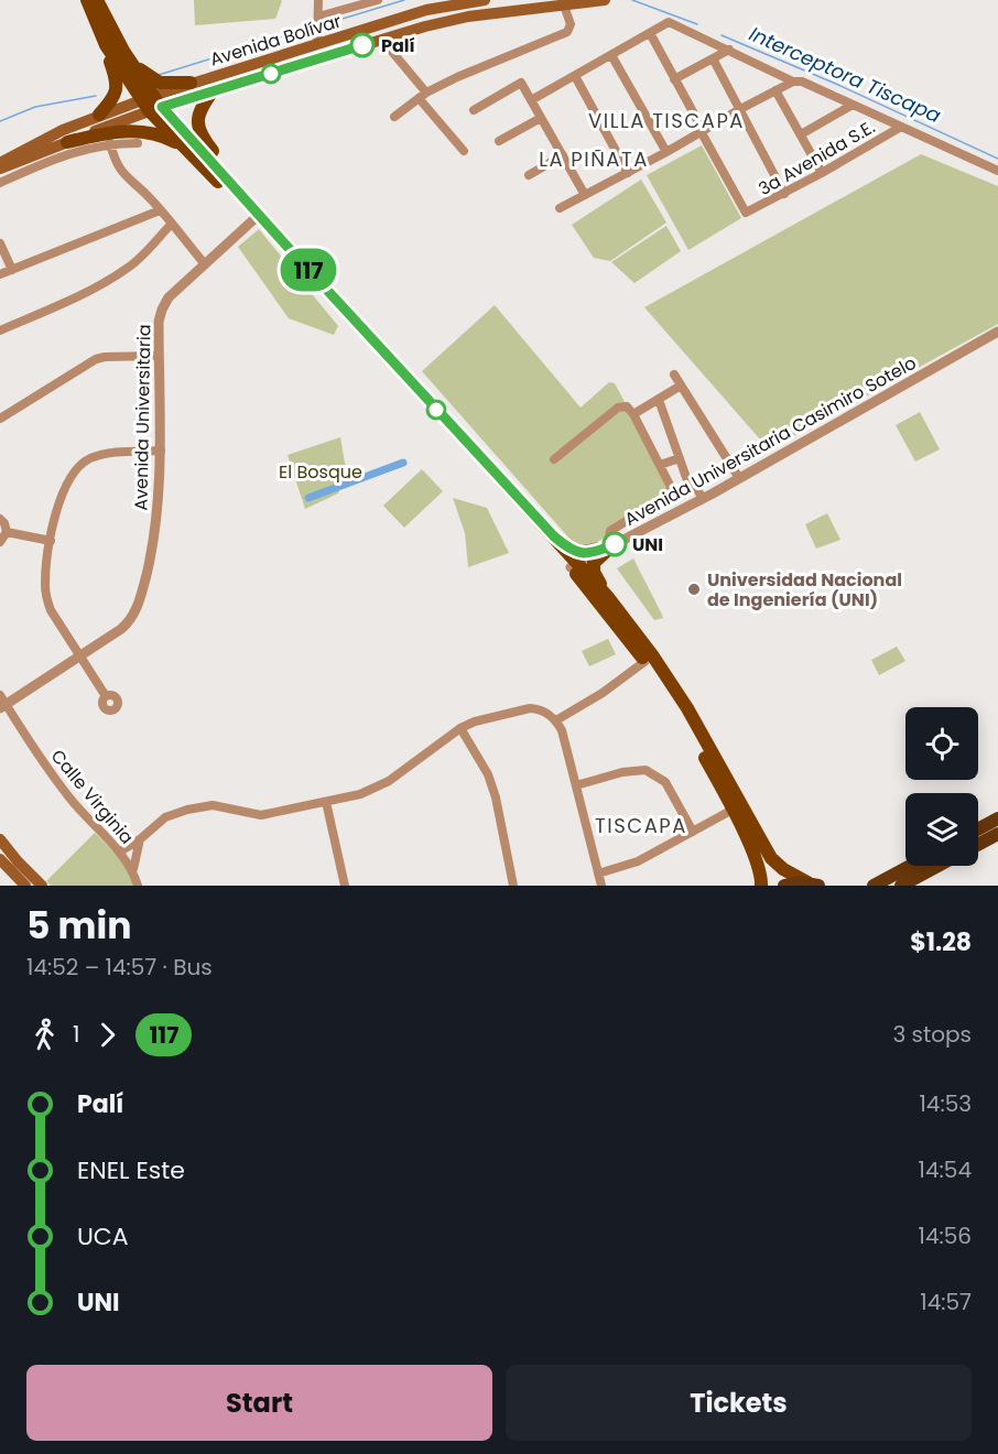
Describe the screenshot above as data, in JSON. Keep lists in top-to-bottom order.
{
  "streets": {
    "main road": ["Avenida Bolívar"],
    "street": [
      "3a Avenida S.E.",
      "Avenida Universitaria",
      "Avenida Universitaria Casimiro Sotelo",
      "Calle Virginia"
    ]
  },
  "crossings": [
    ["Avenida Universitaria", "Calle Virginia"]
  ],
  "districts": ["VILLA TISCAPA", "LA PIÑATA", "TISCAPA"],
  "water": ["Interceptora Tiscapa"],
  "parks": ["El Bosque"],
  "places": ["Palí", "UNI", "Universidad Nacional de Ingeniería (UNI)"],
  "lines": ["bus line 117"],
  "page": {
    "on_map": "117",
    "heading": ["5 min", "14:52 – 14:57 · Bus", "$1.28"],
    "legs": ["1", "117", "3 stops"],
    "list": [
      {
        "name": "Palí",
        "value": "14:53"
      },
      {
        "name": "ENEL Este",
        "value": "14:54"
      },
      {
        "name": "UCA",
        "value": "14:56"
      },
      {
        "name": "UNI",
        "value": "14:57"
      }
    ],
    "buttons": ["Start", "Tickets"]
  }
}
